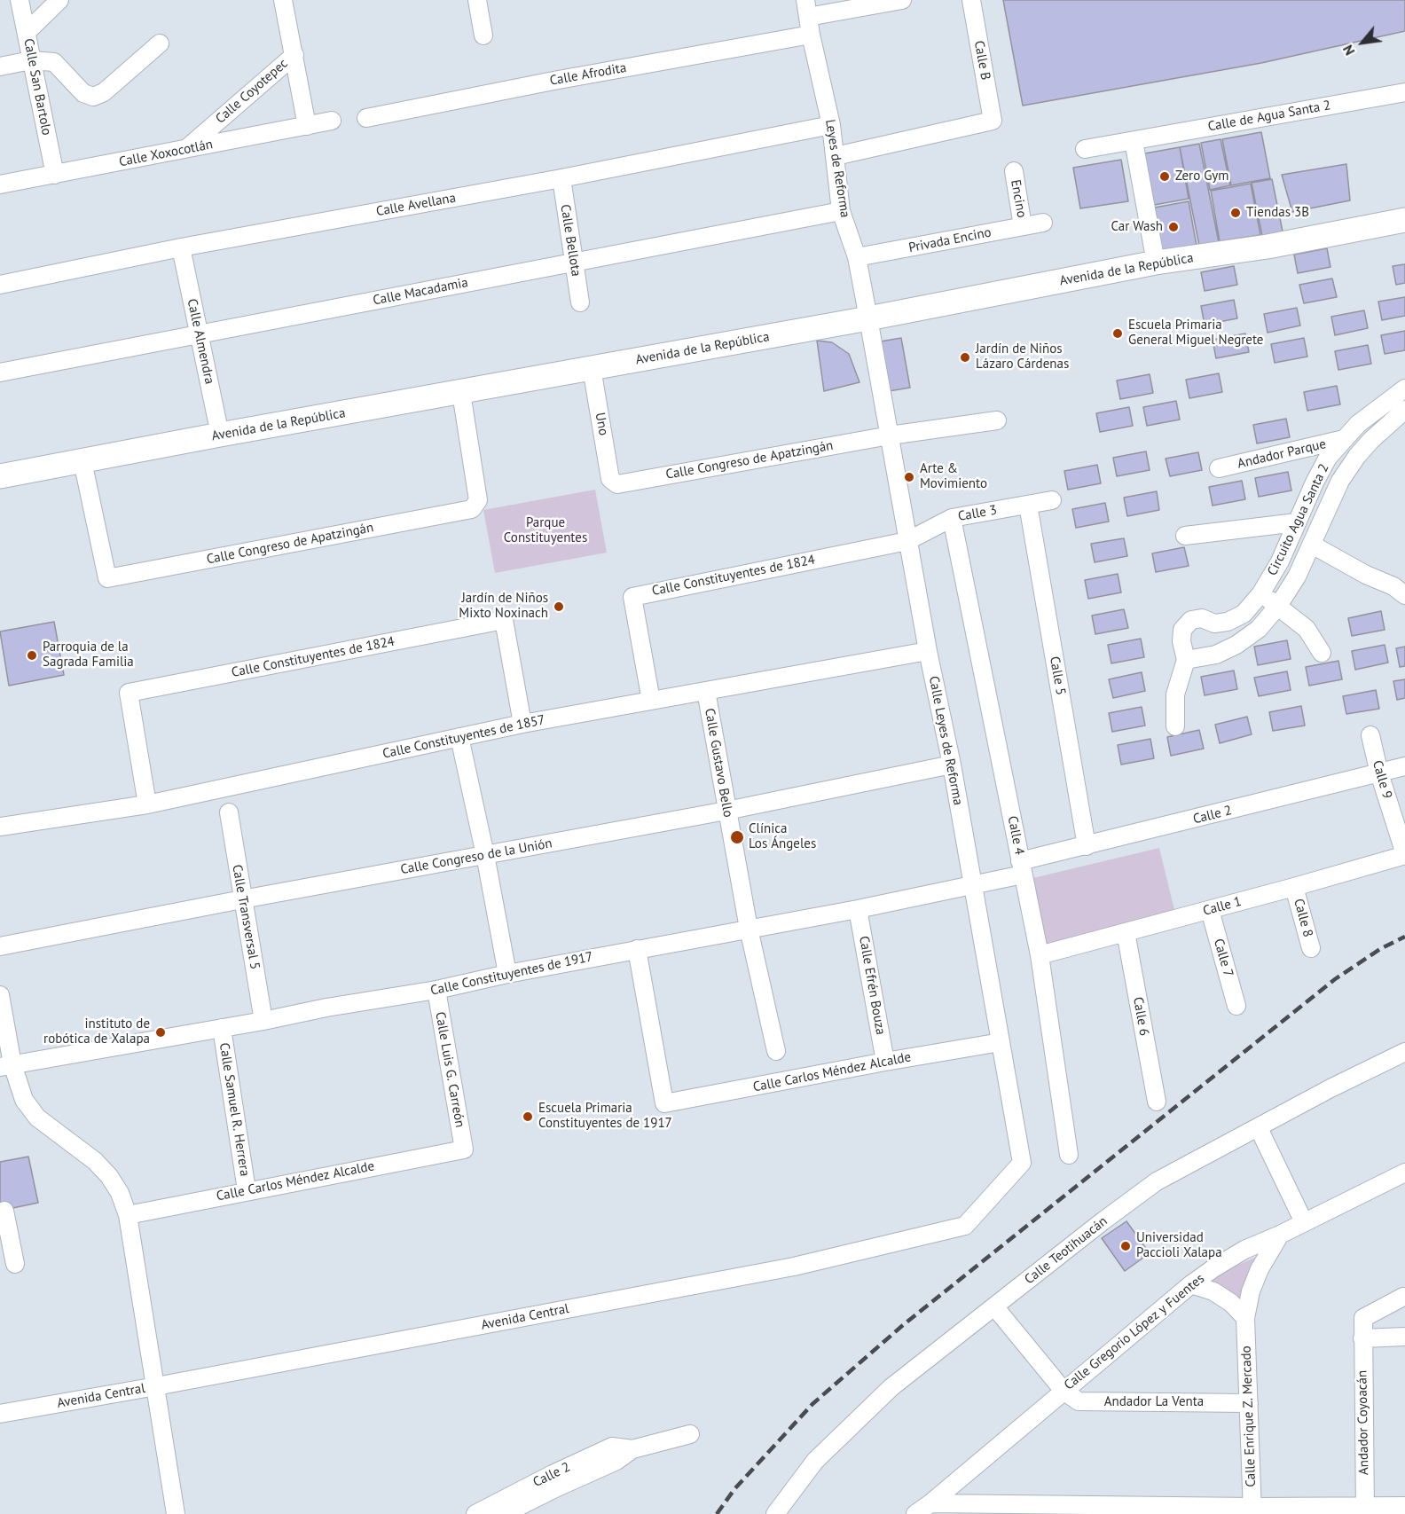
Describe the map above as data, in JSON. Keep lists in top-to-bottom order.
{
  "streets": {
    "main road": ["Avenida de la República"],
    "street": [
      "Calle B",
      "Calle Afrodita",
      "Calle San Bartolo",
      "Calle Coyotepec",
      "Calle de Agua Santa 2",
      "Calle Xoxocotlán",
      "Leyes de Reforma",
      "Encino",
      "Calle Avellana",
      "Calle Bellota",
      "Privada Encino",
      "Calle Macadamia",
      "Calle Almendra",
      "Uno",
      "Andador Parque",
      "Calle Congreso de Apatzingán",
      "Calle 3",
      "Circuito Agua Santa 2",
      "Calle Constituyentes de 1824",
      "Calle 5",
      "Calle Constituyentes de 1857",
      "Calle Leyes de Reforma",
      "Calle Gustavo Bello",
      "Calle 9",
      "Calle 2",
      "Calle 4",
      "Calle Congreso de la Unión",
      "Calle 1",
      "Calle Transversal 5",
      "Calle 8",
      "Calle 7",
      "Calle Constituyentes de 1917",
      "Calle Efrén Bouza",
      "Calle 6",
      "Calle Luis G. Carreón",
      "Calle Carlos Méndez Alcalde",
      "Calle Samuel R. Herrera",
      "Calle Teotihuacán",
      "Avenida Central",
      "Calle Gregorio López y Fuentes",
      "Andador La Venta",
      "Calle Enrique Z. Mercado",
      "Andador Coyoacán"
    ]
  },
  "crossings": [
    ["Calle B", "Leyes de Reforma"],
    ["Calle Afrodita", "Leyes de Reforma"],
    ["Calle San Bartolo", "Calle Xoxocotlán"],
    ["Calle Coyotepec", "Calle Xoxocotlán"],
    ["Leyes de Reforma", "Calle Avellana"],
    ["Leyes de Reforma", "Privada Encino"],
    ["Leyes de Reforma", "Avenida de la República"],
    ["Leyes de Reforma", "Calle Macadamia"],
    ["Leyes de Reforma", "Calle Leyes de Reforma"],
    ["Encino", "Privada Encino"],
    ["Calle Avellana", "Calle Bellota"],
    ["Calle Avellana", "Calle Almendra"],
    ["Calle Bellota", "Calle Macadamia"],
    ["Avenida de la República", "Calle Almendra"],
    ["Avenida de la República", "Uno"],
    ["Avenida de la República", "Calle Congreso de Apatzingán"],
    ["Avenida de la República", "Calle Leyes de Reforma"],
    ["Calle Macadamia", "Calle Almendra"],
    ["Uno", "Calle Congreso de Apatzingán"],
    ["Andador Parque", "Circuito Agua Santa 2"],
    ["Calle Congreso de Apatzingán", "Calle Leyes de Reforma"],
    ["Calle 3", "Calle Constituyentes de 1824"],
    ["Calle 3", "Calle 5"],
    ["Calle 3", "Calle Leyes de Reforma"],
    ["Calle 3", "Calle 4"],
    ["Calle Constituyentes de 1824", "Calle Constituyentes de 1857"],
    ["Calle Constituyentes de 1824", "Calle Leyes de Reforma"],
    ["Calle 5", "Calle 2"],
    ["Calle Constituyentes de 1857", "Calle Leyes de Reforma"],
    ["Calle Constituyentes de 1857", "Calle Gustavo Bello"],
    ["Calle Leyes de Reforma", "Calle Congreso de la Unión"],
    ["Calle Leyes de Reforma", "Calle Constituyentes de 1917"],
    ["Calle Leyes de Reforma", "Calle Carlos Méndez Alcalde"],
    ["Calle Leyes de Reforma", "Avenida Central"],
    ["Calle Gustavo Bello", "Calle Congreso de la Unión"],
    ["Calle Gustavo Bello", "Calle Constituyentes de 1917"],
    ["Calle 9", "Calle 2"],
    ["Calle 9", "Calle 1"],
    ["Calle 2", "Calle 4"],
    ["Calle 2", "Calle Constituyentes de 1917"],
    ["Calle 4", "Calle 1"],
    ["Calle 4", "Calle Constituyentes de 1917"],
    ["Calle Congreso de la Unión", "Calle Transversal 5"],
    ["Calle 1", "Calle 8"],
    ["Calle 1", "Calle 7"],
    ["Calle 1", "Calle 6"],
    ["Calle Transversal 5", "Calle Constituyentes de 1917"],
    ["Calle Constituyentes de 1917", "Calle Efrén Bouza"],
    ["Calle Constituyentes de 1917", "Calle Luis G. Carreón"],
    ["Calle Constituyentes de 1917", "Calle Carlos Méndez Alcalde"],
    ["Calle Constituyentes de 1917", "Calle Samuel R. Herrera"],
    ["Calle Efrén Bouza", "Calle Carlos Méndez Alcalde"],
    ["Calle Luis G. Carreón", "Calle Carlos Méndez Alcalde"],
    ["Calle Carlos Méndez Alcalde", "Calle Samuel R. Herrera"],
    ["Calle Gregorio López y Fuentes", "Andador La Venta"],
    ["Calle Gregorio López y Fuentes", "Calle Enrique Z. Mercado"],
    ["Andador La Venta", "Calle Enrique Z. Mercado"]
  ],
  "parks": ["Parque Constituyentes"],
  "places": [
    "Zero Gym",
    "Tiendas 3B",
    "Car Wash",
    "Escuela Primaria General Miguel Negrete",
    "Jardín de Niños Lázaro Cárdenas",
    "Arte & Movimiento",
    "Jardín de Niños Mixto Noxinach",
    "Parroquia de la Sagrada Familia",
    "Clínica Los Ángeles",
    "instituto de robótica de Xalapa",
    "Escuela Primaria Constituyentes de 1917",
    "Universidad Paccioli Xalapa"
  ],
  "north": "bottom left"
}
